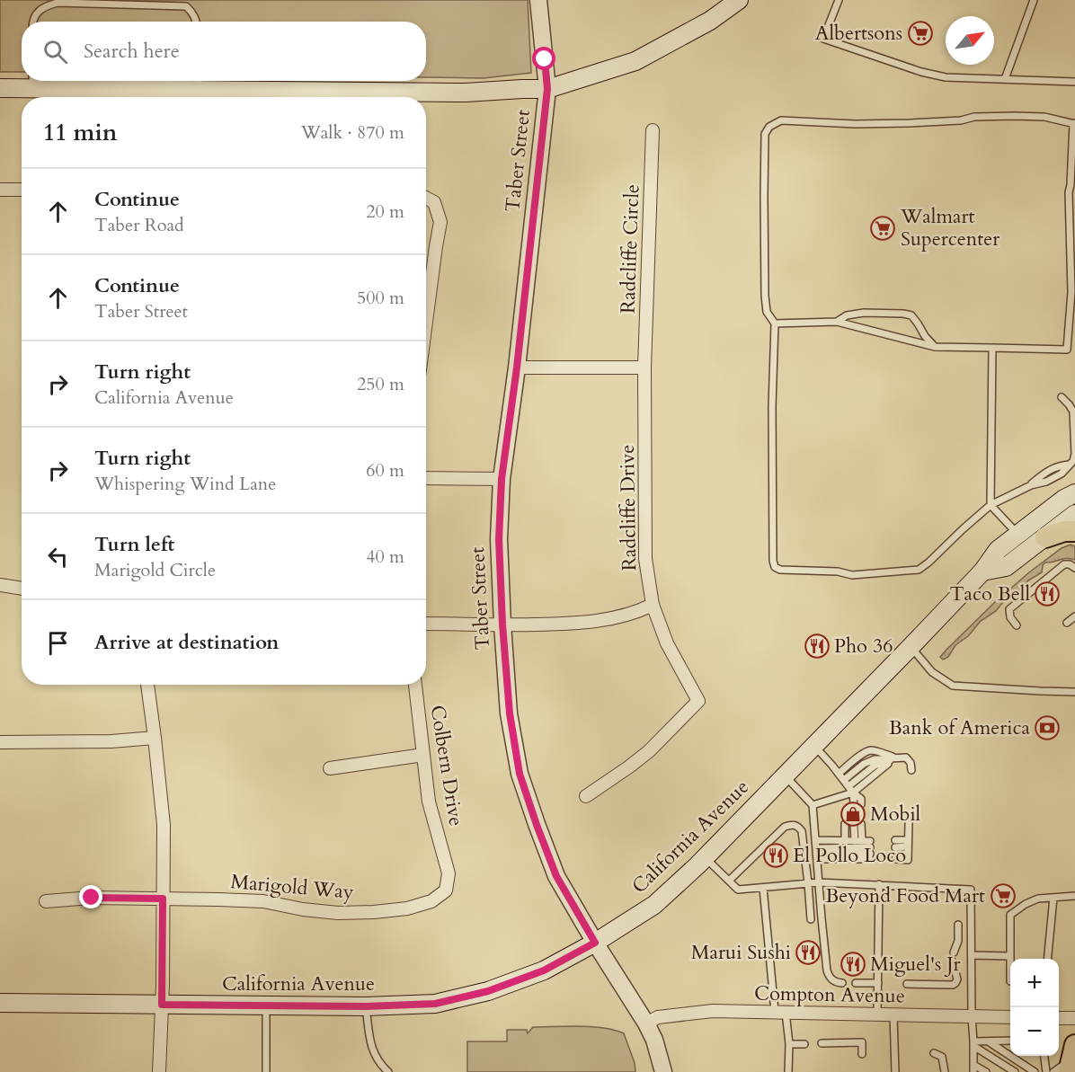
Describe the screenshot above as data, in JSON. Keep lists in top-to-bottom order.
{
  "streets": {
    "main road": ["California Avenue"],
    "street": [
      "Taber Street",
      "Radcliffe Circle",
      "Radcliffe Drive",
      "Colbern Drive",
      "Marigold Way",
      "Compton Avenue"
    ]
  },
  "crossings": [
    ["Taber Street", "California Avenue"],
    ["Taber Street", "Compton Avenue"],
    ["Radcliffe Circle", "Radcliffe Drive"],
    ["Colbern Drive", "Marigold Way"]
  ],
  "places": {
    "supermarket": ["Albertsons", "Walmart Supercenter", "Beyond Food Mart"],
    "restaurant": [
      "Taco Bell",
      "Pho 36",
      "El Pollo Loco",
      "Marui Sushi",
      "Miguel's Jr"
    ],
    "bank": ["Bank of America"],
    "shop": ["Mobil"]
  },
  "north": "top right",
  "page": {
    "search": "Search here",
    "heading": ["11 min", "Walk · 870 m"],
    "list": [
      ["Continue", "Taber Road", "20 m"],
      ["Continue", "Taber Street", "500 m"],
      ["Turn right", "California Avenue", "250 m"],
      ["Turn right", "Whispering Wind Lane", "60 m"],
      ["Turn left", "Marigold Circle", "40 m"],
      "Arrive at destination"
    ],
    "map_buttons": ["+", "−"]
  }
}
